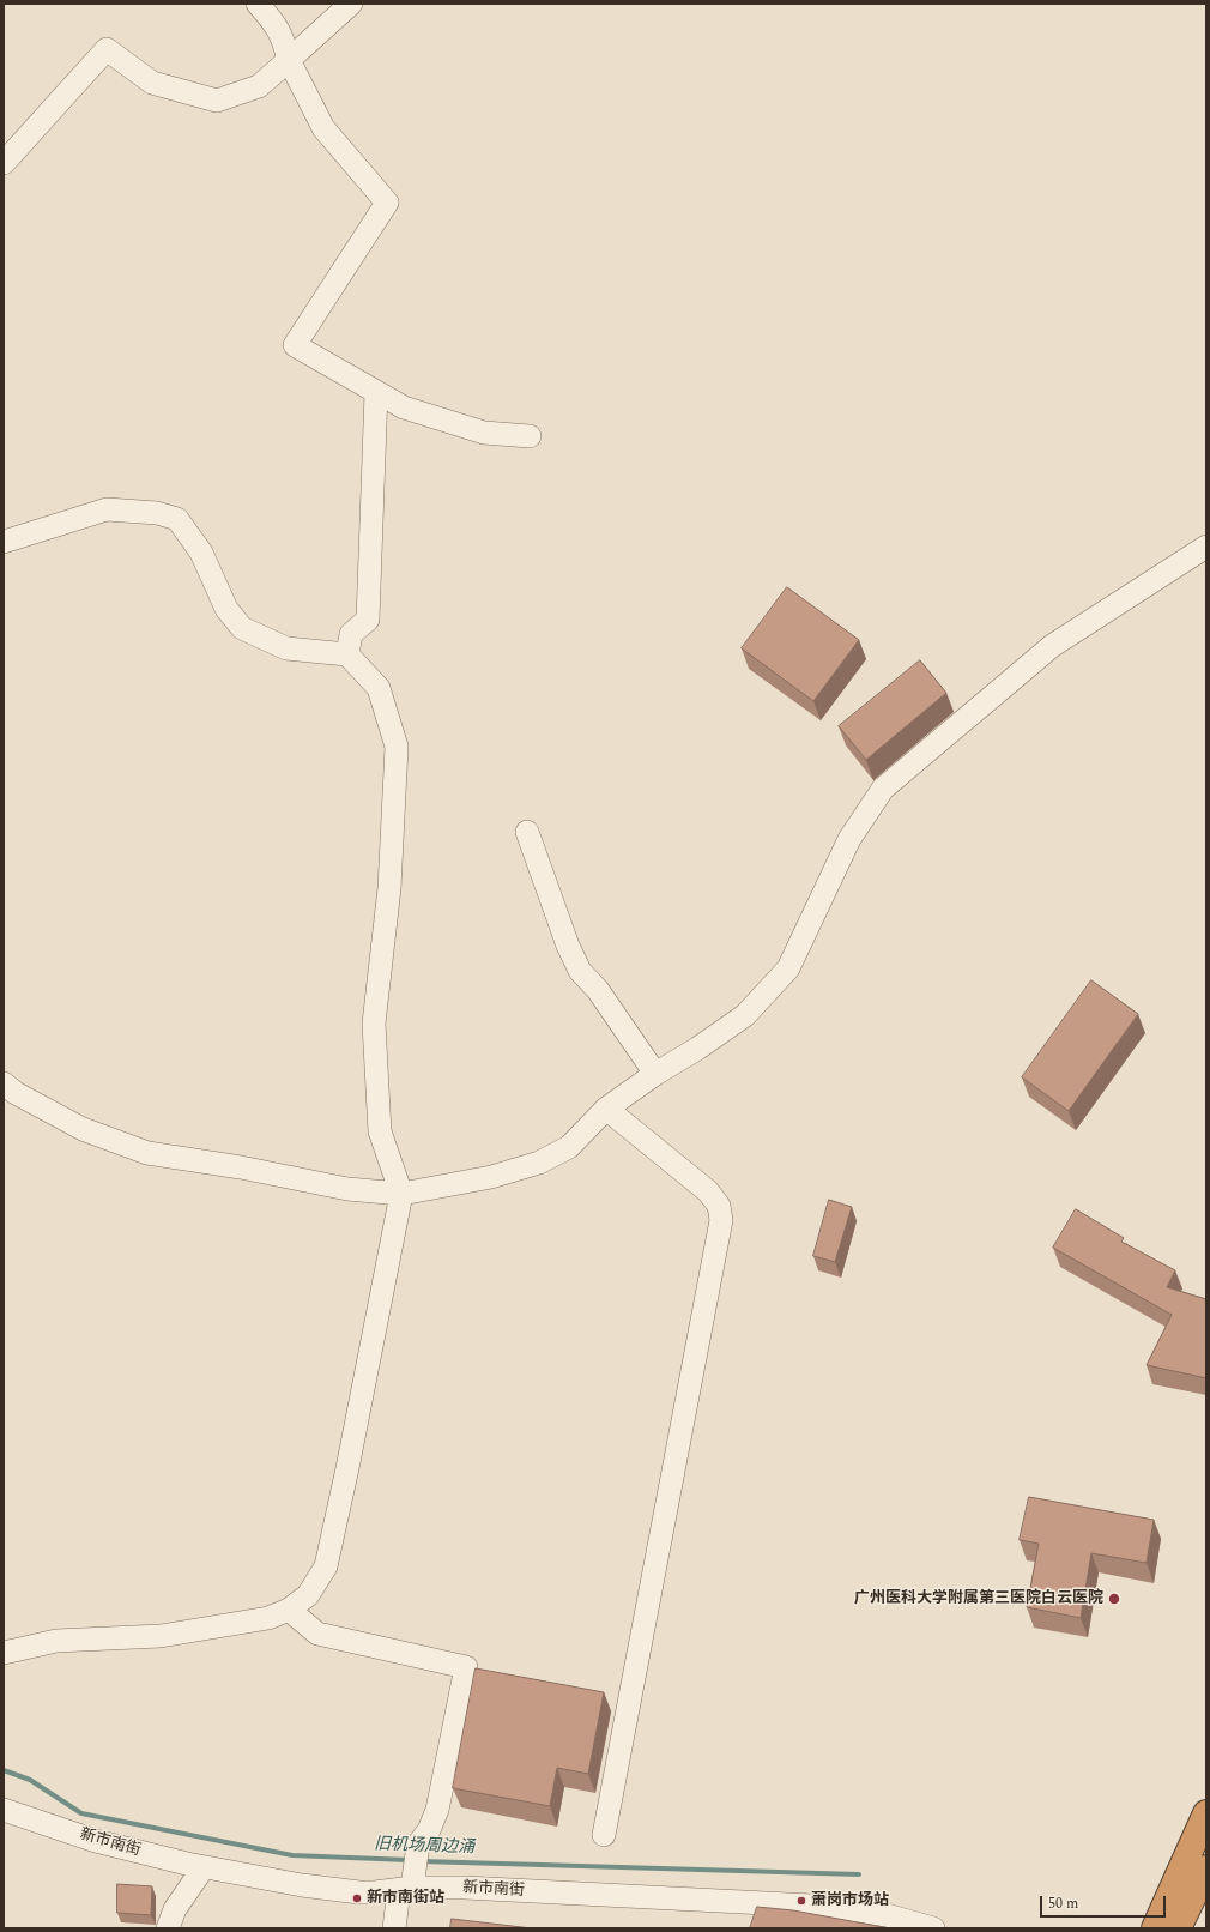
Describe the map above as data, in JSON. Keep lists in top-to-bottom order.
{
  "streets": {
    "street": ["新市南街"]
  },
  "water": ["旧机场周边涌"],
  "places": ["广州医科大学附属第三医院白云医院", "新市南街站", "萧岗市场站"],
  "scale_bar": "50 m"
}
